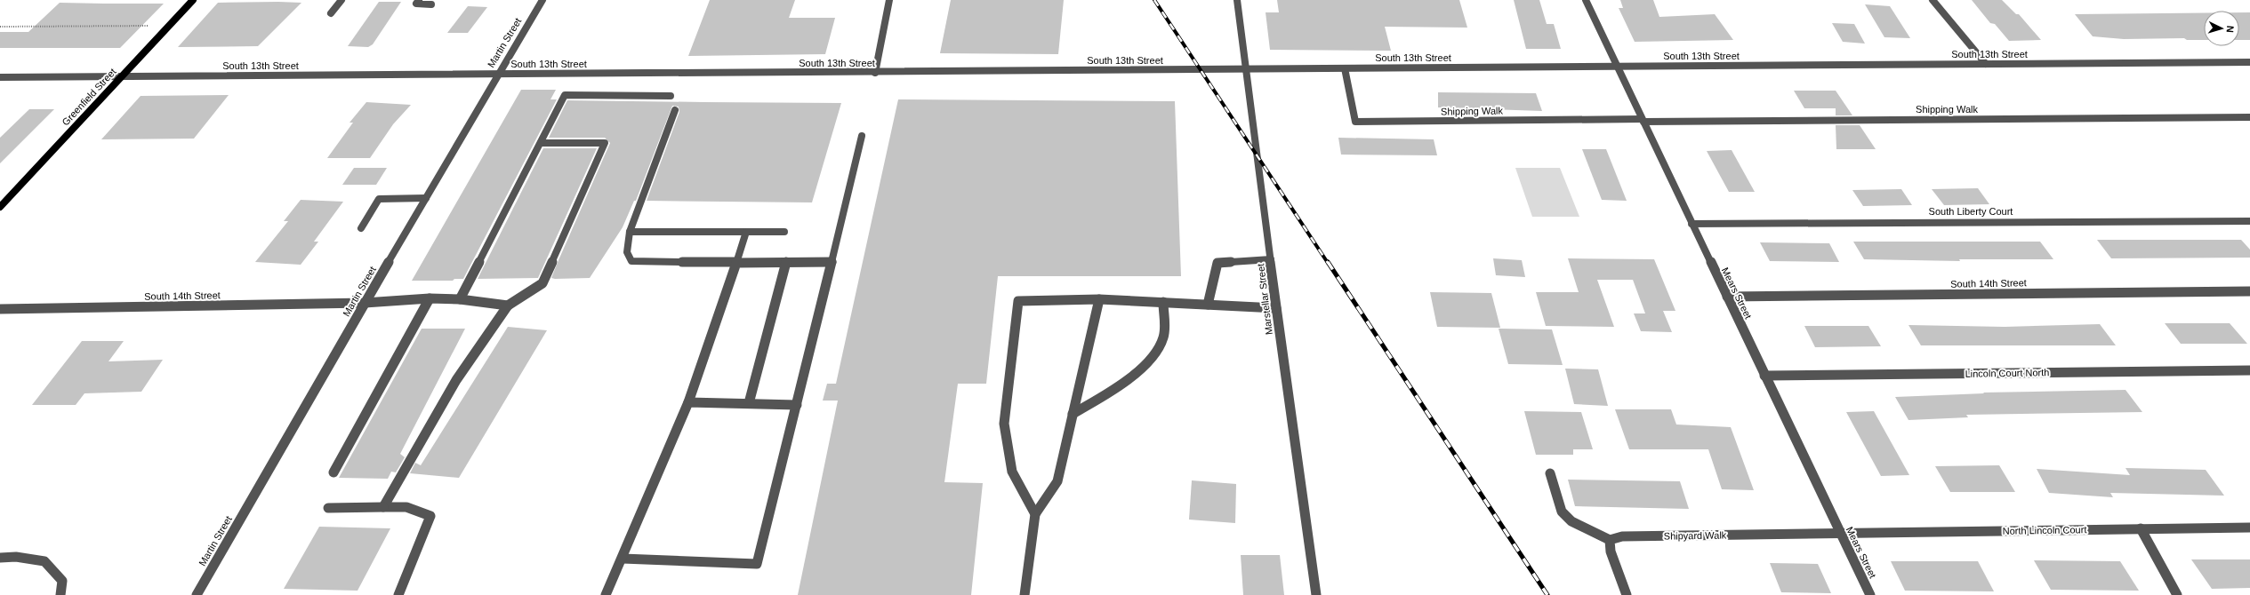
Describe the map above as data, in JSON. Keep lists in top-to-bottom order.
{
  "streets": {
    "main road": ["Greenfield Street"],
    "street": [
      "Martin Street",
      "South 13th Street",
      "Shipping Walk",
      "South Liberty Court",
      "South 14th Street",
      "Mears Street",
      "Marstellar Street",
      "Lincoln Court North",
      "North Lincoln Court",
      "Shipyard Walk"
    ]
  },
  "crossings": [
    ["Martin Street", "South 13th Street"],
    ["Martin Street", "South 14th Street"],
    ["South 13th Street", "Greenfield Street"],
    ["South 13th Street", "Shipping Walk"],
    ["South 13th Street", "Mears Street"],
    ["South 13th Street", "Marstellar Street"],
    ["Shipping Walk", "Mears Street"],
    ["South Liberty Court", "Mears Street"],
    ["South 14th Street", "Mears Street"],
    ["Mears Street", "Lincoln Court North"],
    ["Mears Street", "North Lincoln Court"],
    ["Mears Street", "Shipyard Walk"],
    ["North Lincoln Court", "Shipyard Walk"]
  ],
  "north": "right"
}
